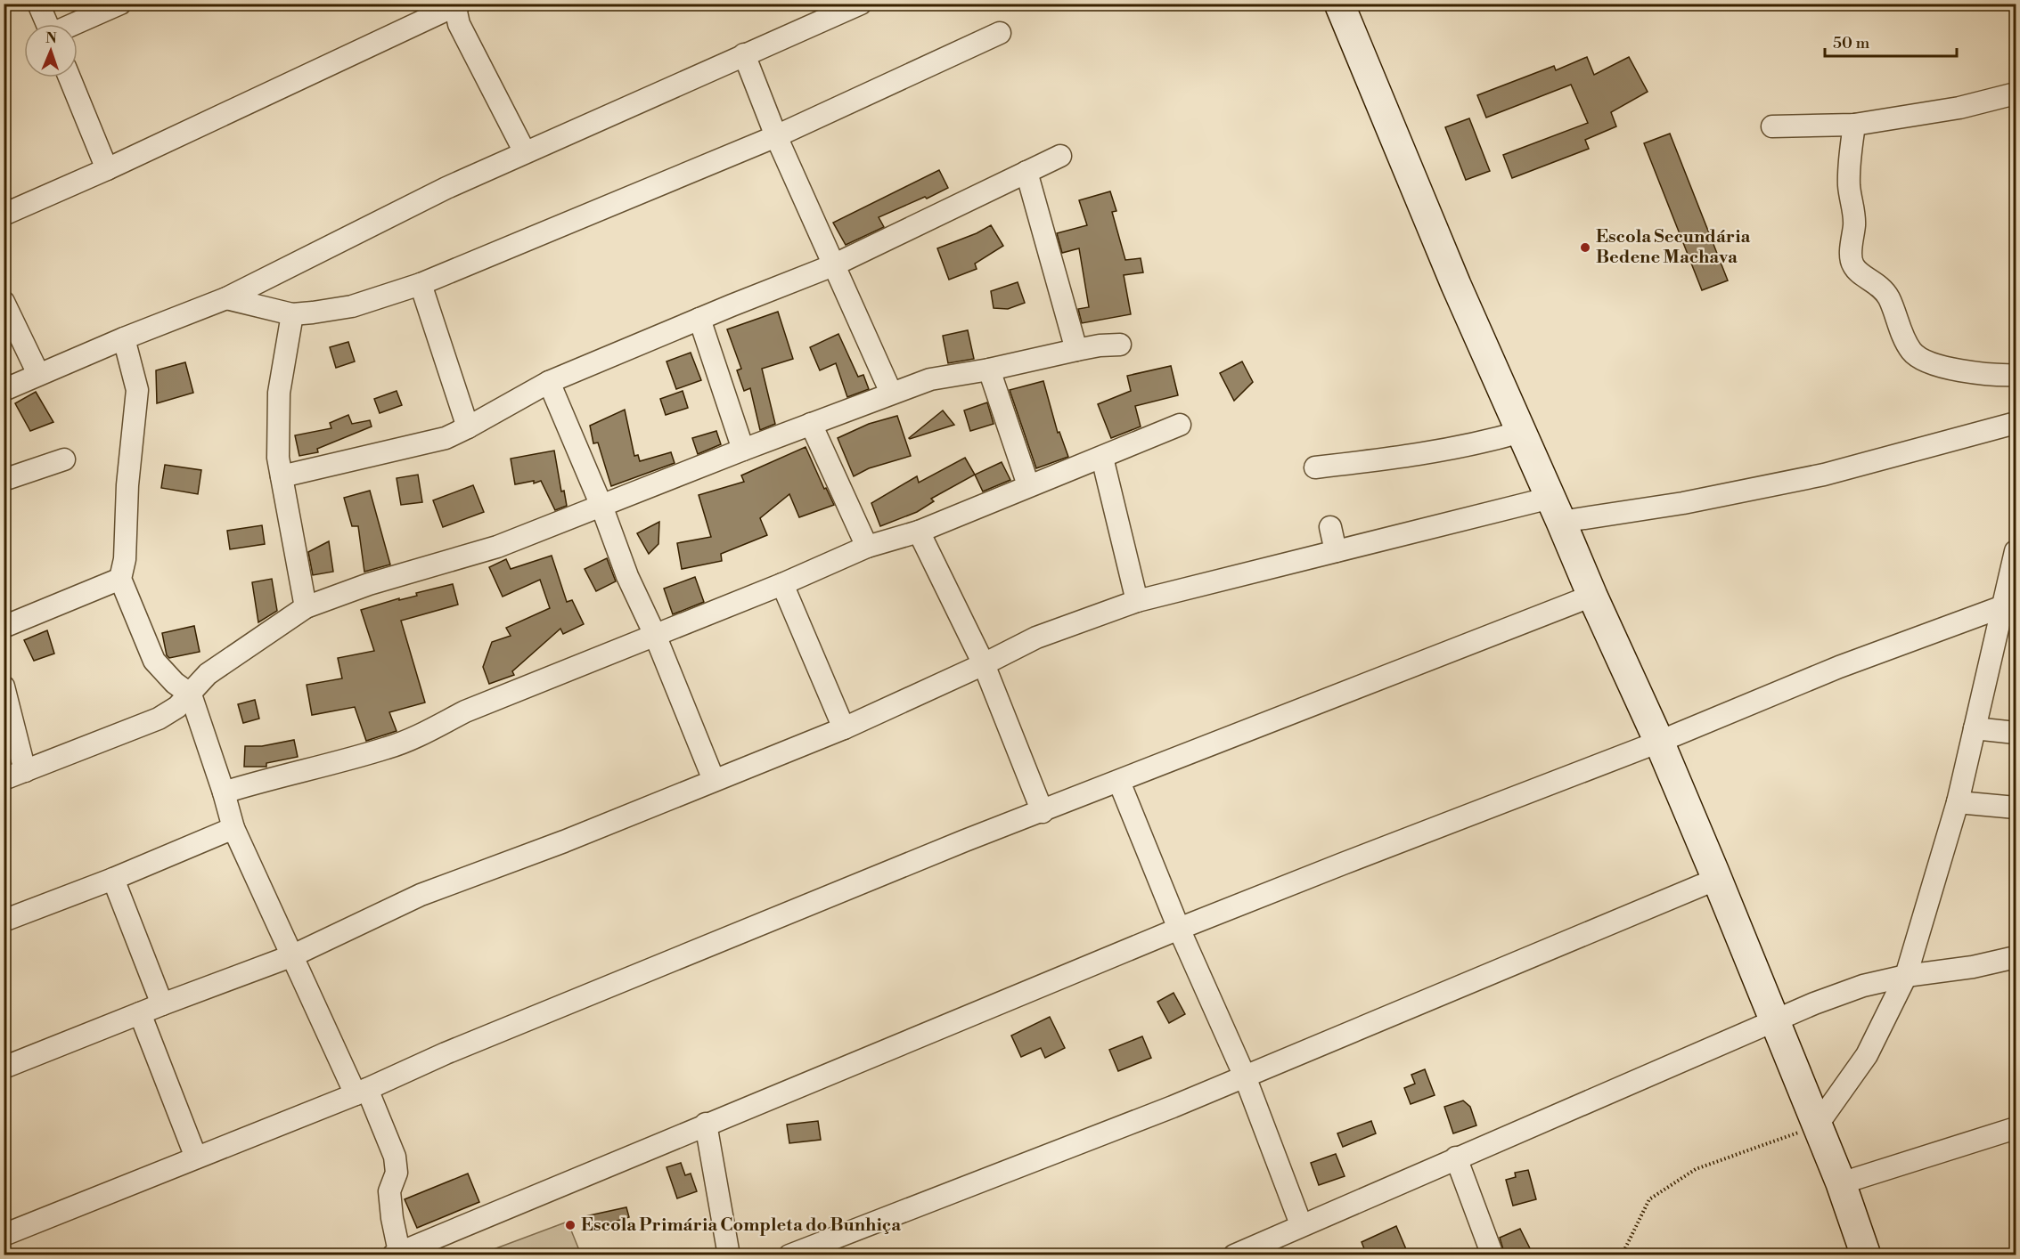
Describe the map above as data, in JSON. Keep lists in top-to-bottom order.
{
  "places": ["Escola Secundária Bedene Machava", "Escola Primária Completa do Bunhiça"],
  "scale_bar": "50 m",
  "north": "top"
}
